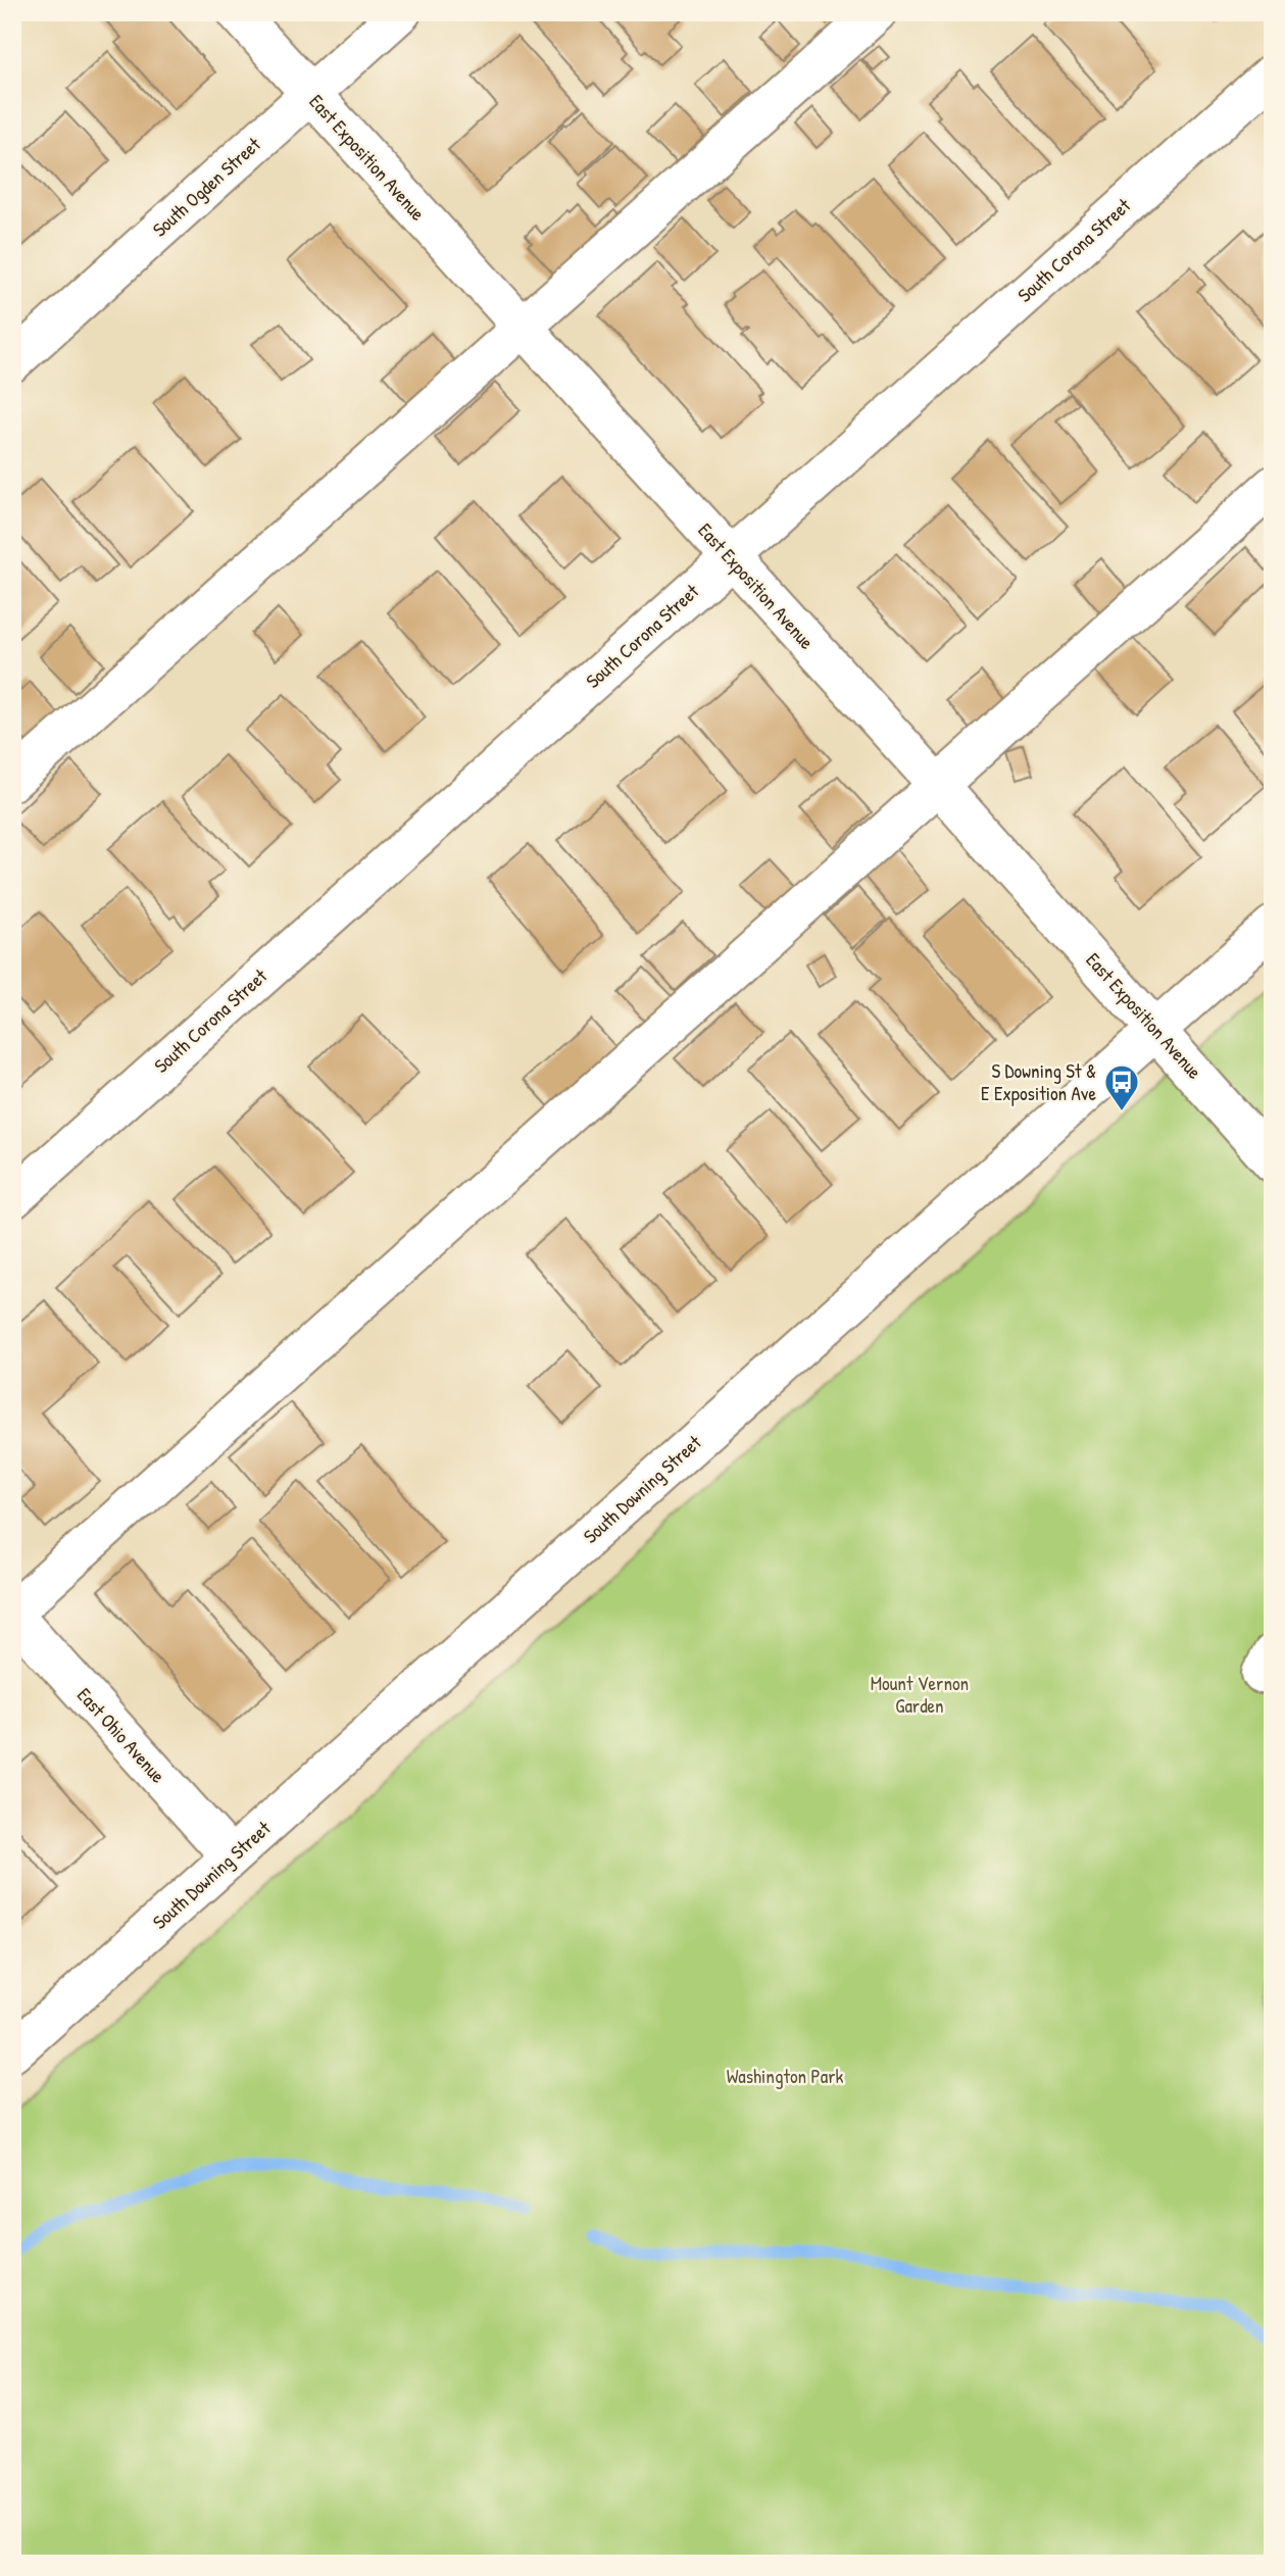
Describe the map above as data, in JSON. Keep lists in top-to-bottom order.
{
  "streets": {
    "street": [
      "East Exposition Avenue",
      "South Ogden Street",
      "South Corona Street",
      "South Downing Street",
      "East Ohio Avenue"
    ]
  },
  "crossings": [
    ["East Exposition Avenue", "South Ogden Street"],
    ["East Exposition Avenue", "South Corona Street"],
    ["East Exposition Avenue", "South Downing Street"],
    ["South Downing Street", "East Ohio Avenue"]
  ],
  "parks": ["Mount Vernon Garden", "Washington Park"],
  "places": {
    "bus stop": ["S Downing St & E Exposition Ave"]
  }
}
